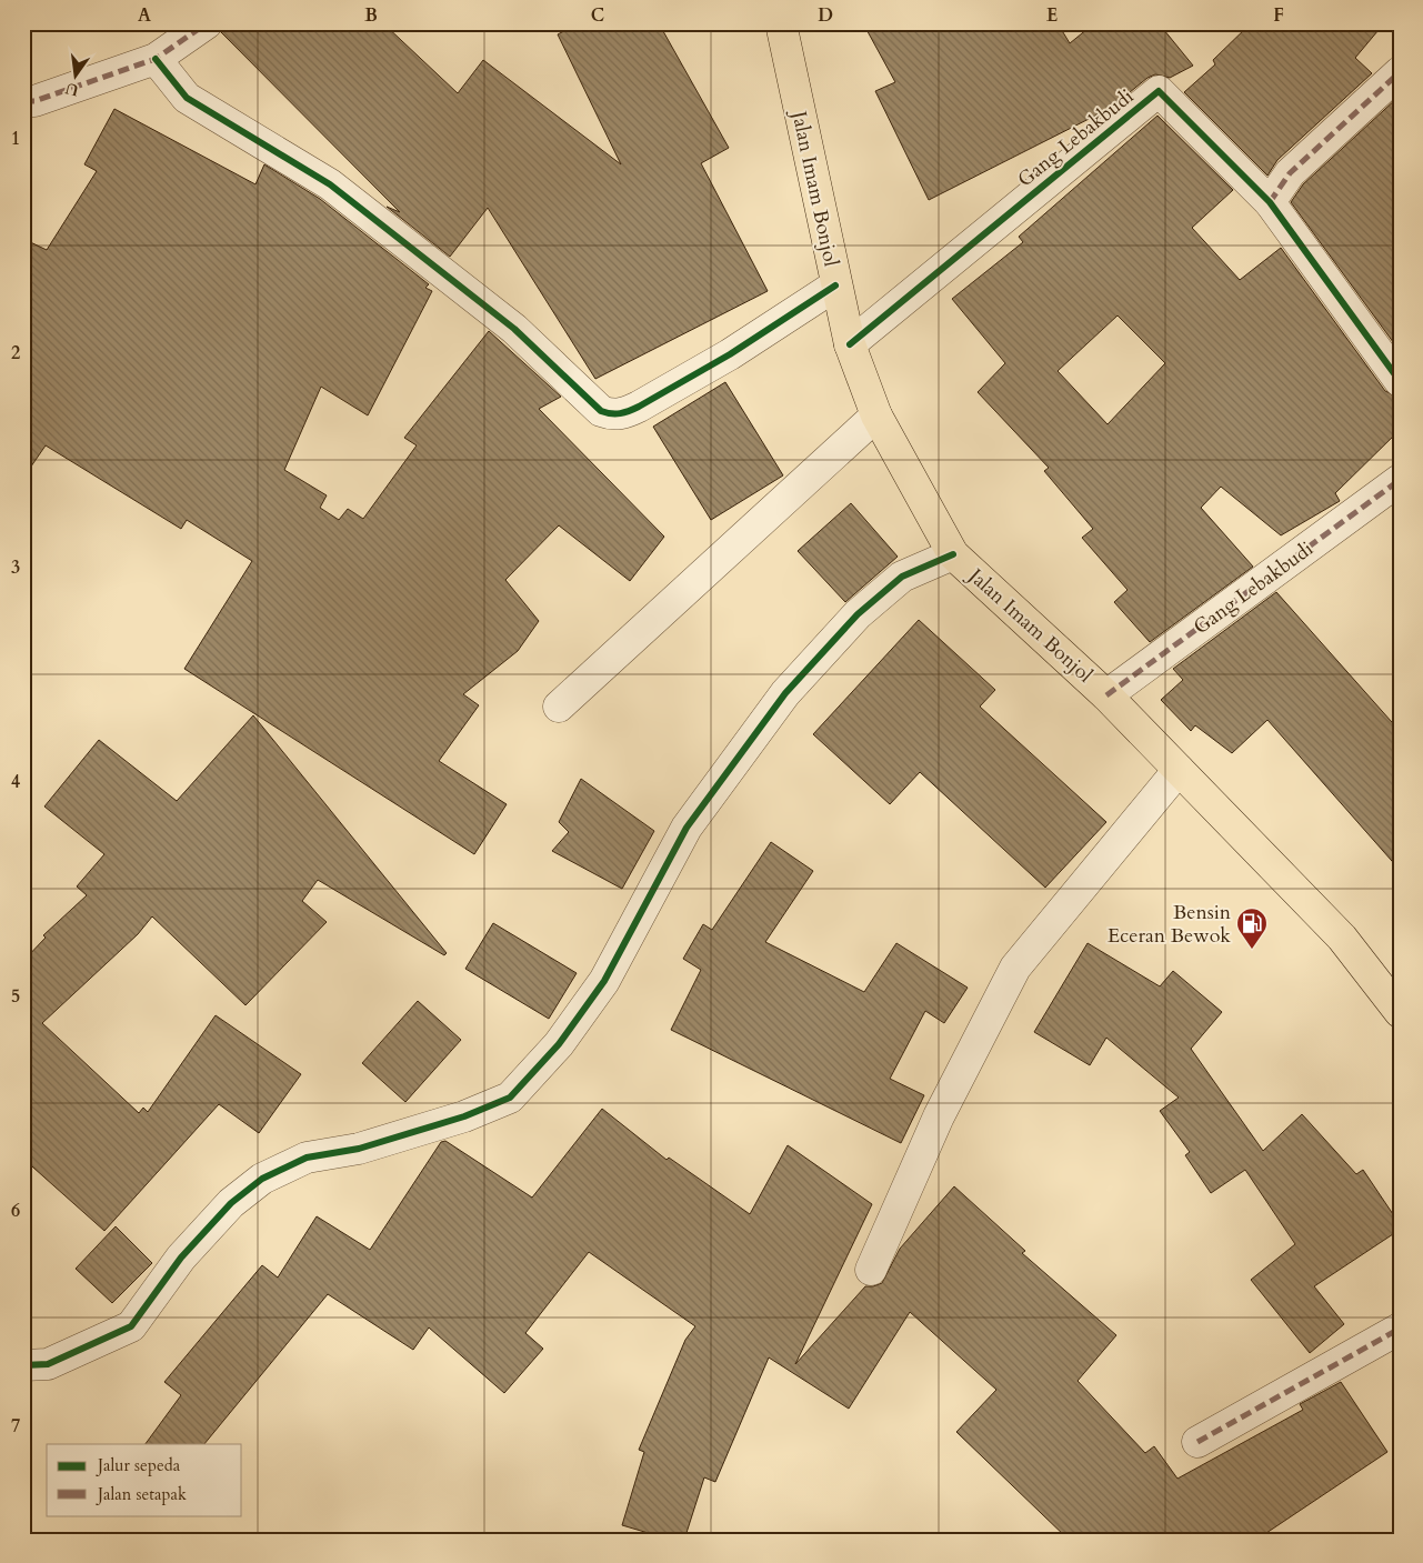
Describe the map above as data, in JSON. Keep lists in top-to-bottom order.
{
  "streets": {
    "highway": ["Jalan Imam Bonjol"],
    "street": ["Gang Lebakbudi"]
  },
  "crossings": [
    ["Gang Lebakbudi", "Jalan Imam Bonjol"]
  ],
  "places": {
    "fuel station": ["Bensin Eceran Bewok"]
  },
  "legend": ["Jalur sepeda", "Jalan setapak"],
  "north": "bottom",
  "grid": {
    "columns": [
      "A",
      "B",
      "C",
      "D",
      "E",
      "F"
    ],
    "rows": [
      "1",
      "2",
      "3",
      "4",
      "5",
      "6",
      "7"
    ]
  }
}
